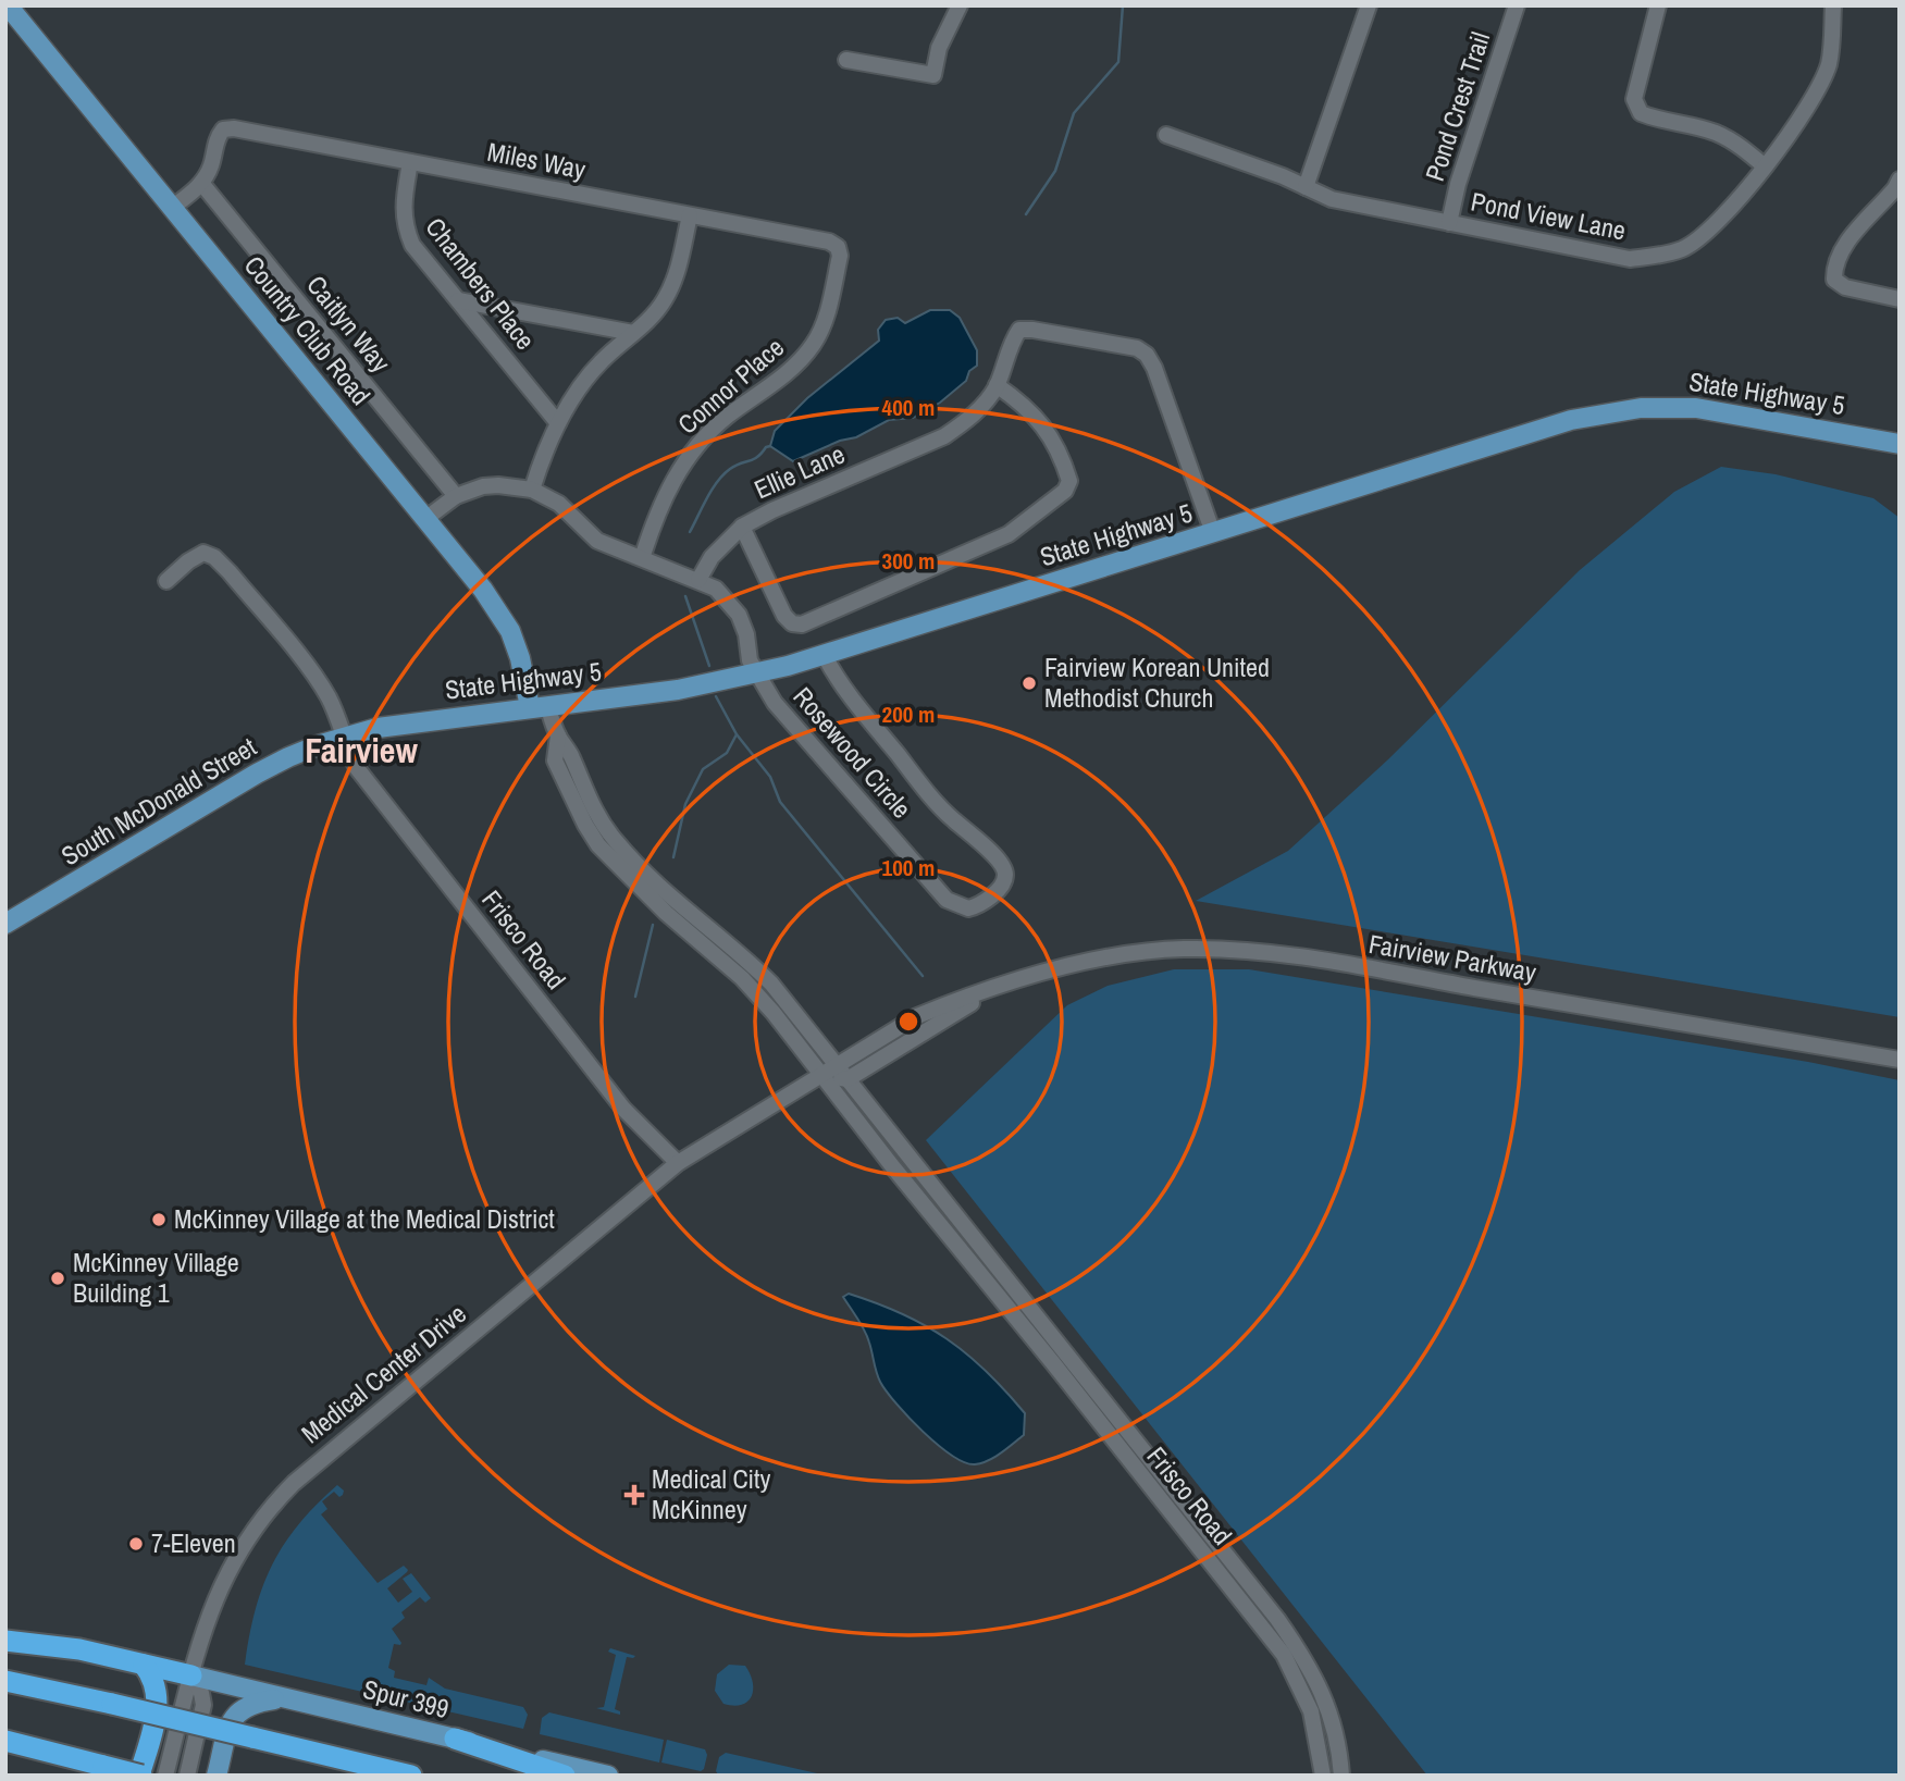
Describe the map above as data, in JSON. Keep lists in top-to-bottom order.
{
  "streets": {
    "main road": [
      "Country Club Road",
      "State Highway 5",
      "South McDonald Street",
      "Spur 399"
    ],
    "street": [
      "Pond Crest Trail",
      "Miles Way",
      "Pond View Lane",
      "Chambers Place",
      "Caitlyn Way",
      "Connor Place",
      "Ellie Lane",
      "Rosewood Circle",
      "Frisco Road",
      "Fairview Parkway",
      "Medical Center Drive"
    ]
  },
  "crossings": [
    ["Pond Crest Trail", "Pond View Lane"],
    ["Miles Way", "Chambers Place"],
    ["Miles Way", "Caitlyn Way"],
    ["Miles Way", "Connor Place"],
    ["Country Club Road", "State Highway 5"],
    ["State Highway 5", "Ellie Lane"],
    ["State Highway 5", "Rosewood Circle"],
    ["State Highway 5", "South McDonald Street"],
    ["State Highway 5", "Frisco Road"],
    ["South McDonald Street", "Frisco Road"],
    ["Frisco Road", "Fairview Parkway"],
    ["Frisco Road", "Medical Center Drive"],
    ["Fairview Parkway", "Medical Center Drive"],
    ["Medical Center Drive", "Spur 399"]
  ],
  "districts": ["Fairview"],
  "places": {
    "other": [
      "Fairview Korean United Methodist Church",
      "McKinney Village at the Medical District",
      "McKinney Village Building 1",
      "7-Eleven"
    ],
    "health": ["Medical City McKinney"]
  },
  "rings": [
    "400 m",
    "300 m",
    "200 m",
    "100 m"
  ]
}
